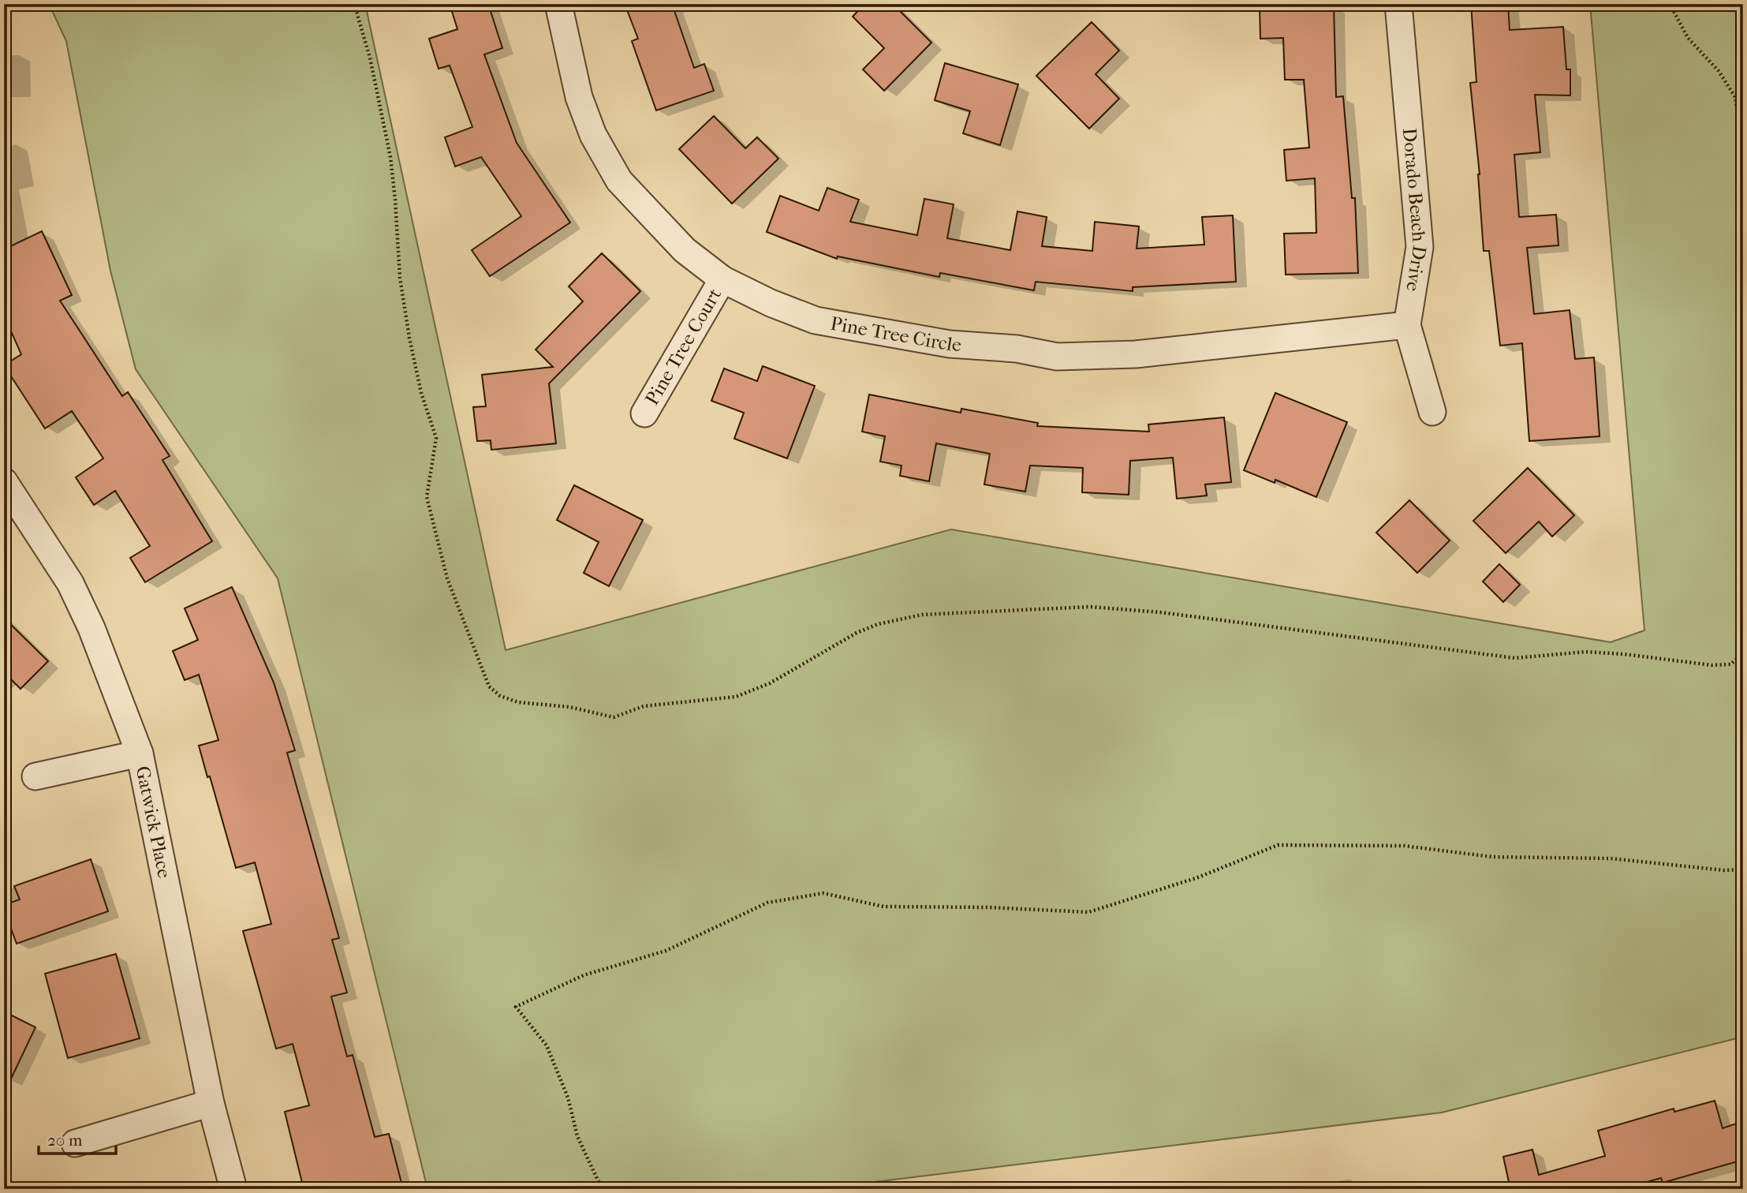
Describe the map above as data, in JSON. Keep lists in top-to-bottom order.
{
  "streets": {
    "street": [
      "Dorado Beach Drive",
      "Pine Tree Circle",
      "Pine Tree Court",
      "Gatwick Place"
    ]
  },
  "crossings": [
    ["Dorado Beach Drive", "Pine Tree Circle"],
    ["Pine Tree Circle", "Pine Tree Court"]
  ],
  "scale_bar": "20 m"
}
